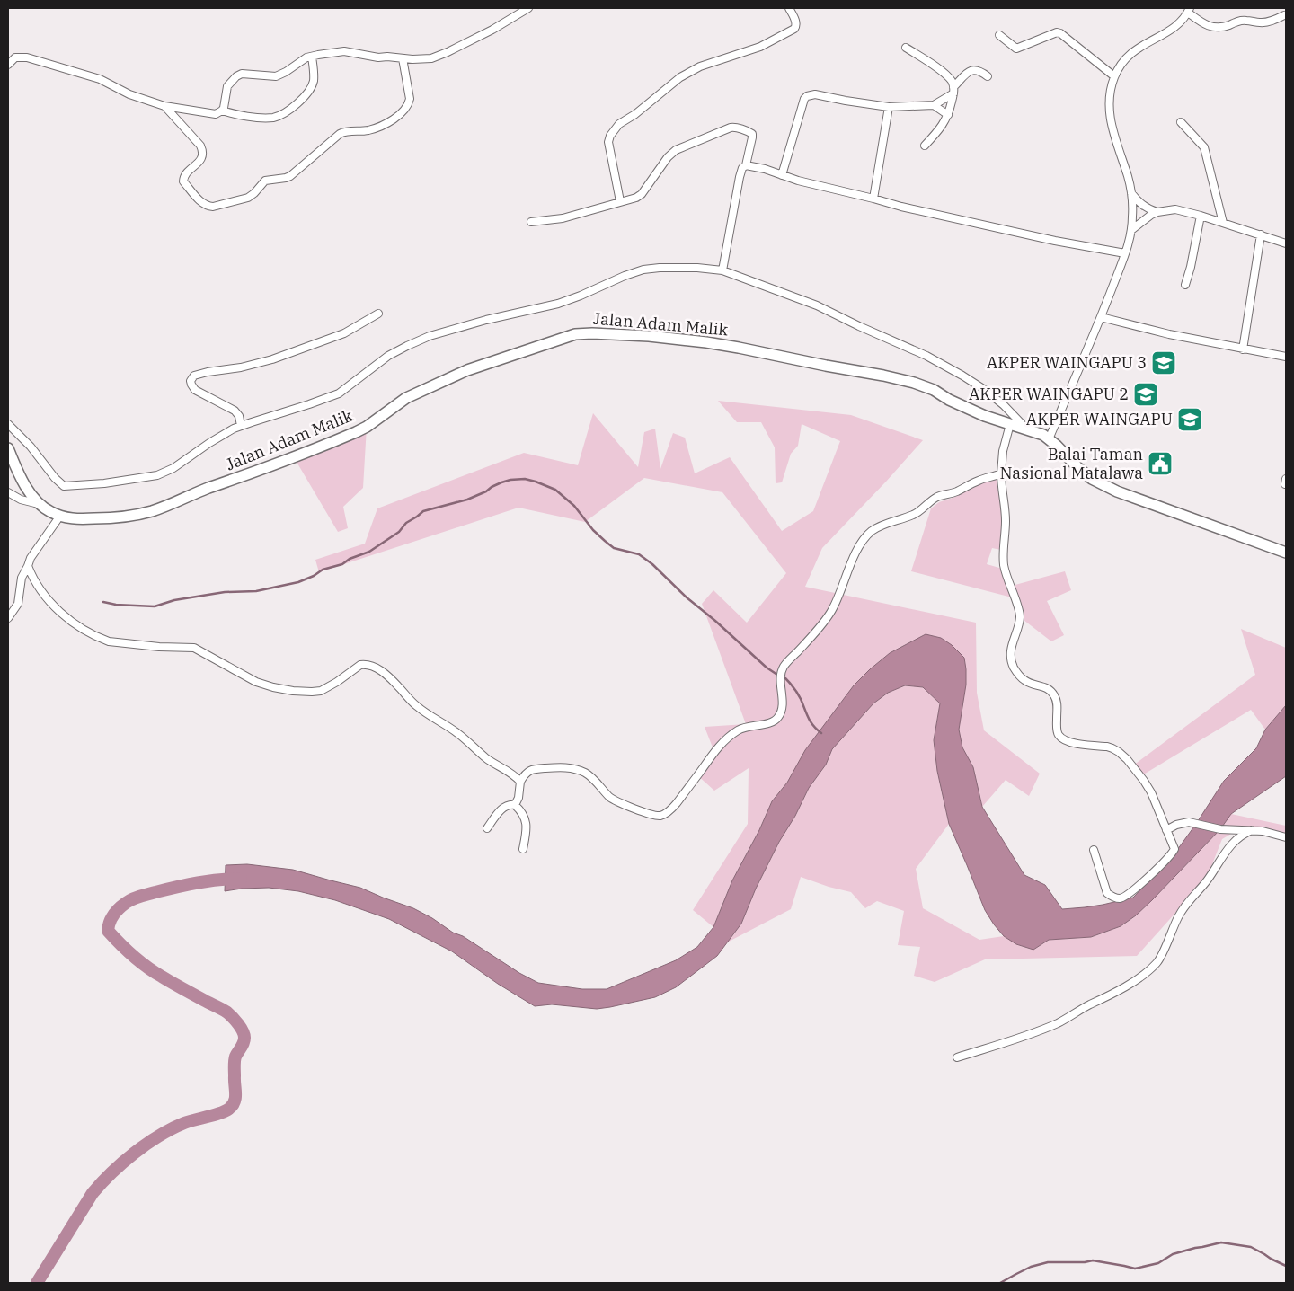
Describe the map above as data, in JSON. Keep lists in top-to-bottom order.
{
  "streets": {
    "highway": ["Jalan Adam Malik"]
  },
  "places": {
    "school or university": ["AKPER WAINGAPU 3", "AKPER WAINGAPU 2", "AKPER WAINGAPU"],
    "public building": ["Balai Taman Nasional Matalawa"]
  }
}
